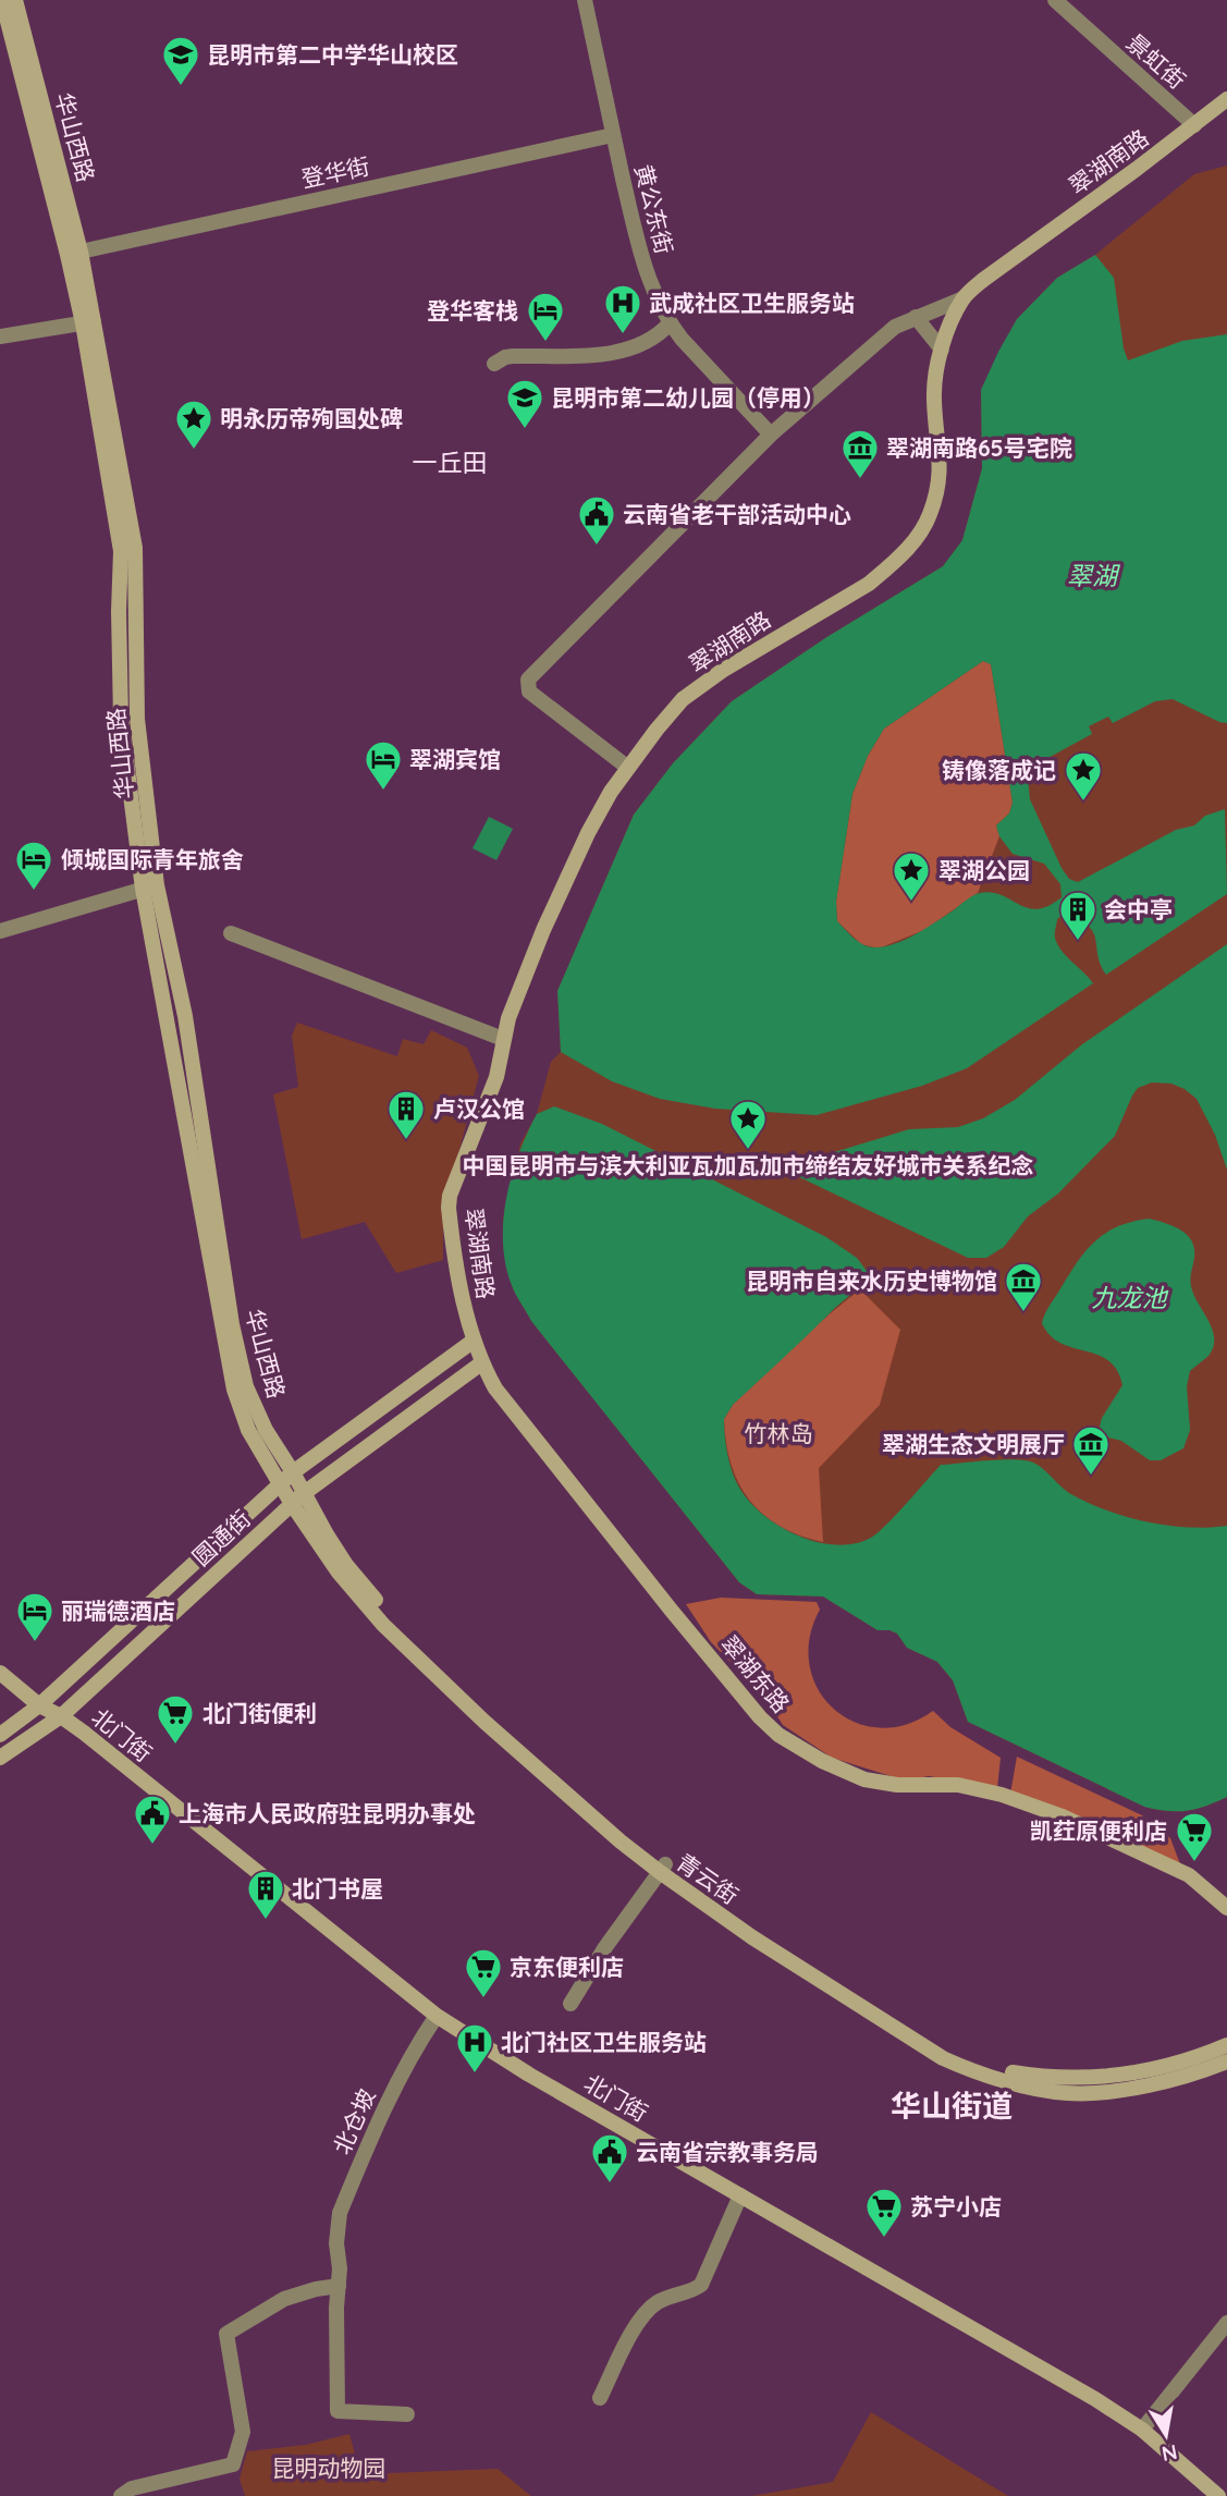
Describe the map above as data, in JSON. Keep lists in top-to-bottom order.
{
  "streets": {
    "street": [
      "景虹街",
      "华山西路",
      "翠湖南路",
      "登华街",
      "黄公东街",
      "圆通街",
      "翠湖东路",
      "北门街",
      "青云街",
      "北仓坡"
    ]
  },
  "crossings": [
    ["景虹街", "翠湖南路"],
    ["华山西路", "登华街"],
    ["华山西路", "圆通街"],
    ["华山西路", "青云街"],
    ["翠湖南路", "圆通街"],
    ["翠湖南路", "翠湖东路"],
    ["登华街", "黄公东街"],
    ["圆通街", "翠湖东路"],
    ["圆通街", "北门街"],
    ["圆通街", "青云街"],
    ["北门街", "北仓坡"]
  ],
  "districts": ["一丘田", "华山街道"],
  "water": ["翠湖", "九龙池"],
  "parks": ["竹林岛", "昆明动物园"],
  "places": {
    "school or university": ["昆明市第二中学华山校区", "昆明市第二幼儿园（停用）"],
    "hospital": ["武成社区卫生服务站", "北门社区卫生服务站"],
    "hotel": [
      "登华客栈",
      "翠湖宾馆",
      "倾城国际青年旅舍",
      "丽瑞德酒店"
    ],
    "place": [
      "明永历帝殉国处碑",
      "铸像落成记",
      "翠湖公园",
      "中国昆明市与滨大利亚瓦加瓦加市缔结友好城市关系纪念"
    ],
    "museum": ["翠湖南路65号宅院", "昆明市自来水历史博物馆", "翠湖生态文明展厅"],
    "public building": ["云南省老干部活动中心", "上海市人民政府驻昆明办事处", "云南省宗教事务局"],
    "building": ["会中亭", "卢汉公馆", "北门书屋"],
    "supermarket": [
      "北门街便利",
      "凯荭原便利店",
      "京东便利店",
      "苏宁小店"
    ]
  },
  "north": "bottom"
}
